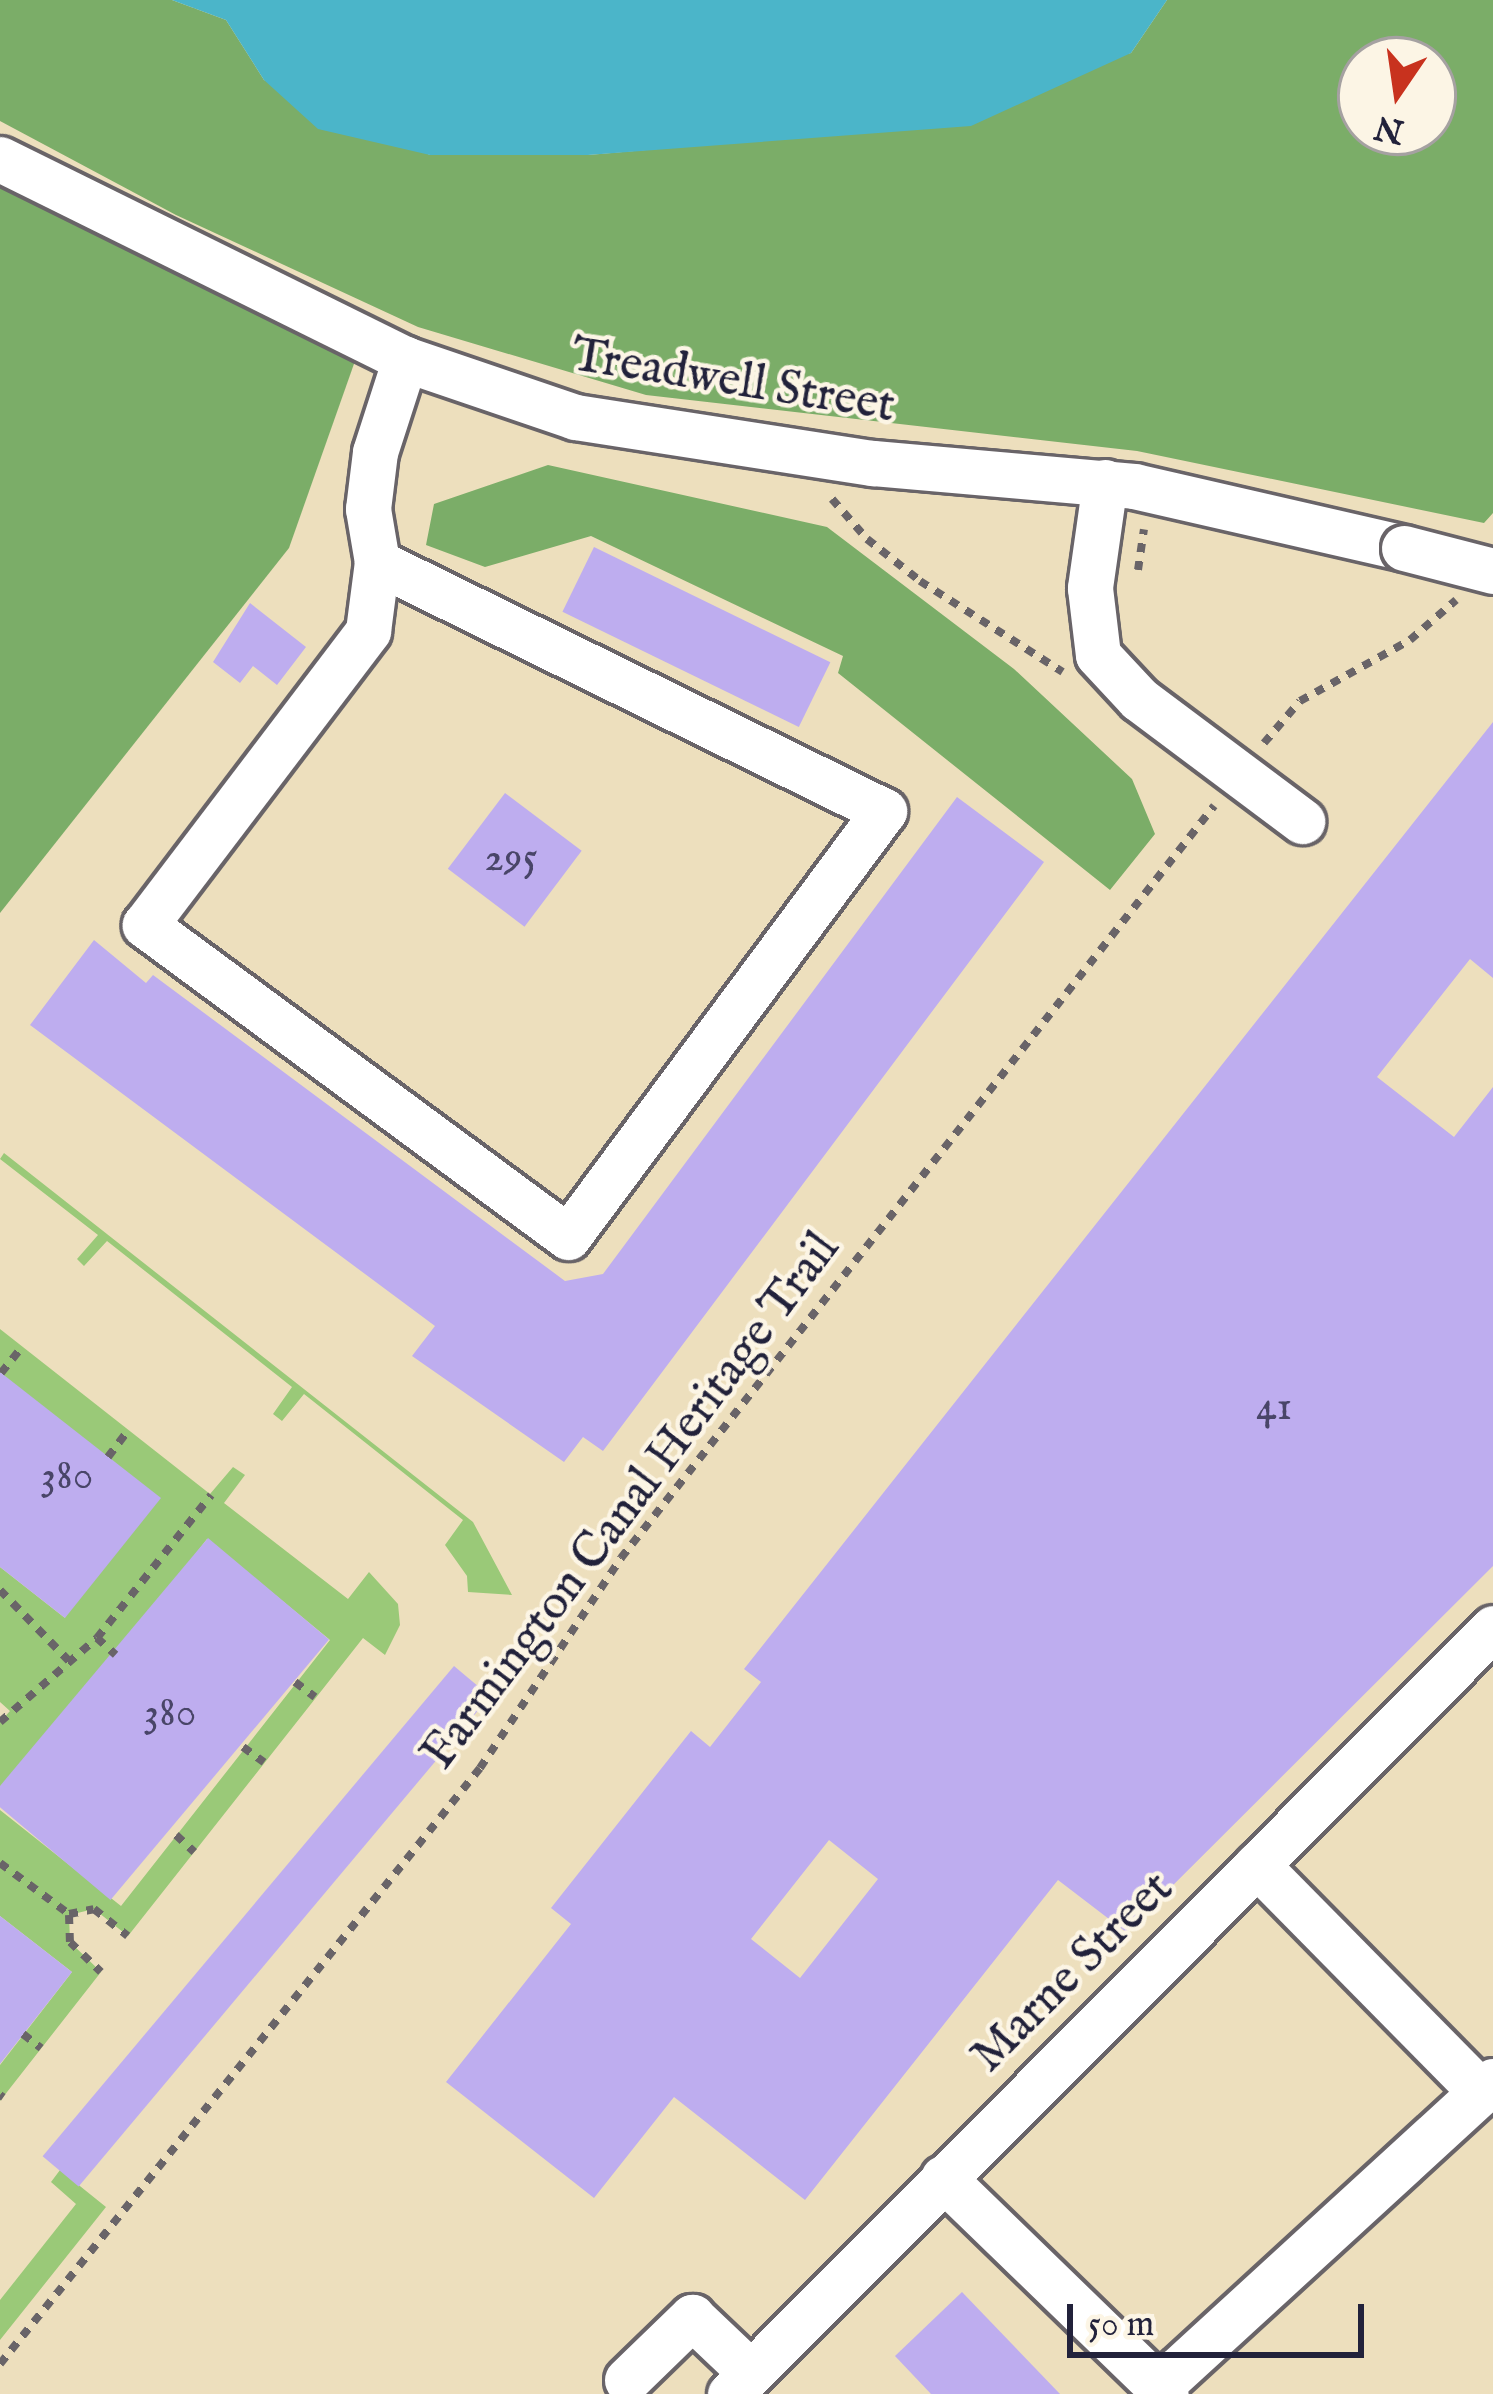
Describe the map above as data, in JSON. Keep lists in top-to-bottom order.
{
  "streets": {
    "street": ["Treadwell Street", "Marne Street"],
    "path": ["Farmington Canal Heritage Trail"]
  },
  "house_numbers": [
    "295",
    "41",
    "380",
    "380"
  ],
  "scale_bar": "50 m",
  "north": "bottom"
}
